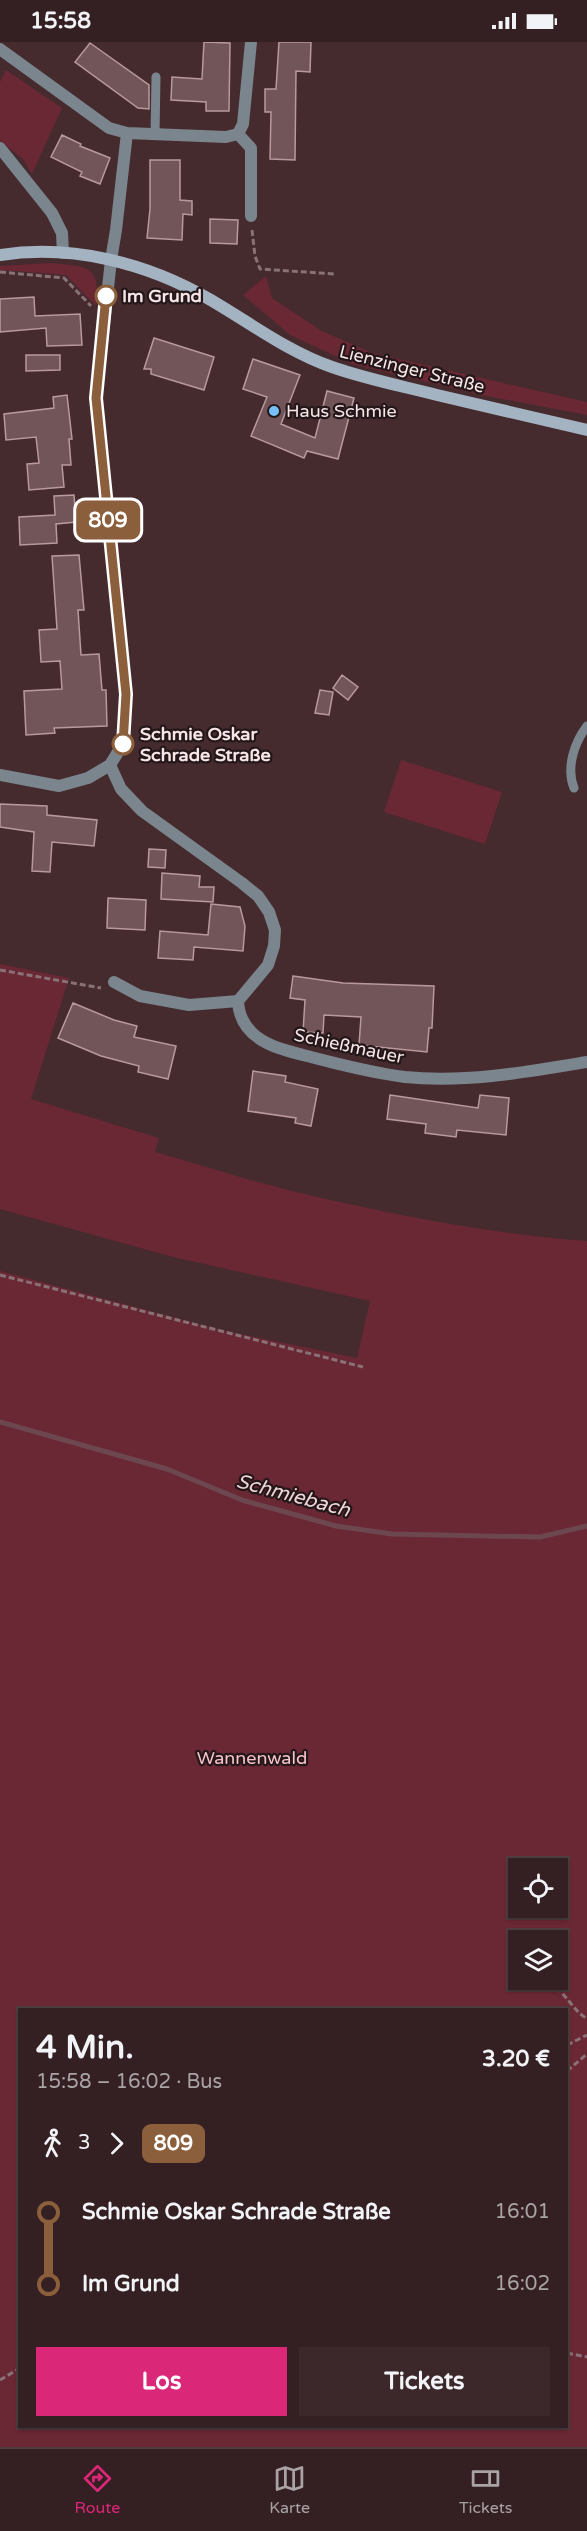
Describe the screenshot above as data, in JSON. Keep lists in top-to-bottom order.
{
  "streets": {
    "street": ["Lienzinger Straße", "Schießmauer"]
  },
  "water": ["Schmiebach"],
  "parks": ["Wannenwald"],
  "places": ["Im Grund", "Haus Schmie", "Schmie Oskar Schrade Straße"],
  "lines": ["bus line 809"],
  "page": {
    "status": "15:58",
    "on_map": "809",
    "heading": ["4 Min.", "15:58 – 16:02 · Bus", "3.20 €"],
    "legs": ["3", "809"],
    "list": [
      {
        "name": "Schmie Oskar Schrade Straße",
        "value": "16:01"
      },
      {
        "name": "Im Grund",
        "value": "16:02"
      }
    ],
    "buttons": ["Los", "Tickets"],
    "tabs": ["Route", "Karte", "Tickets"]
  }
}
